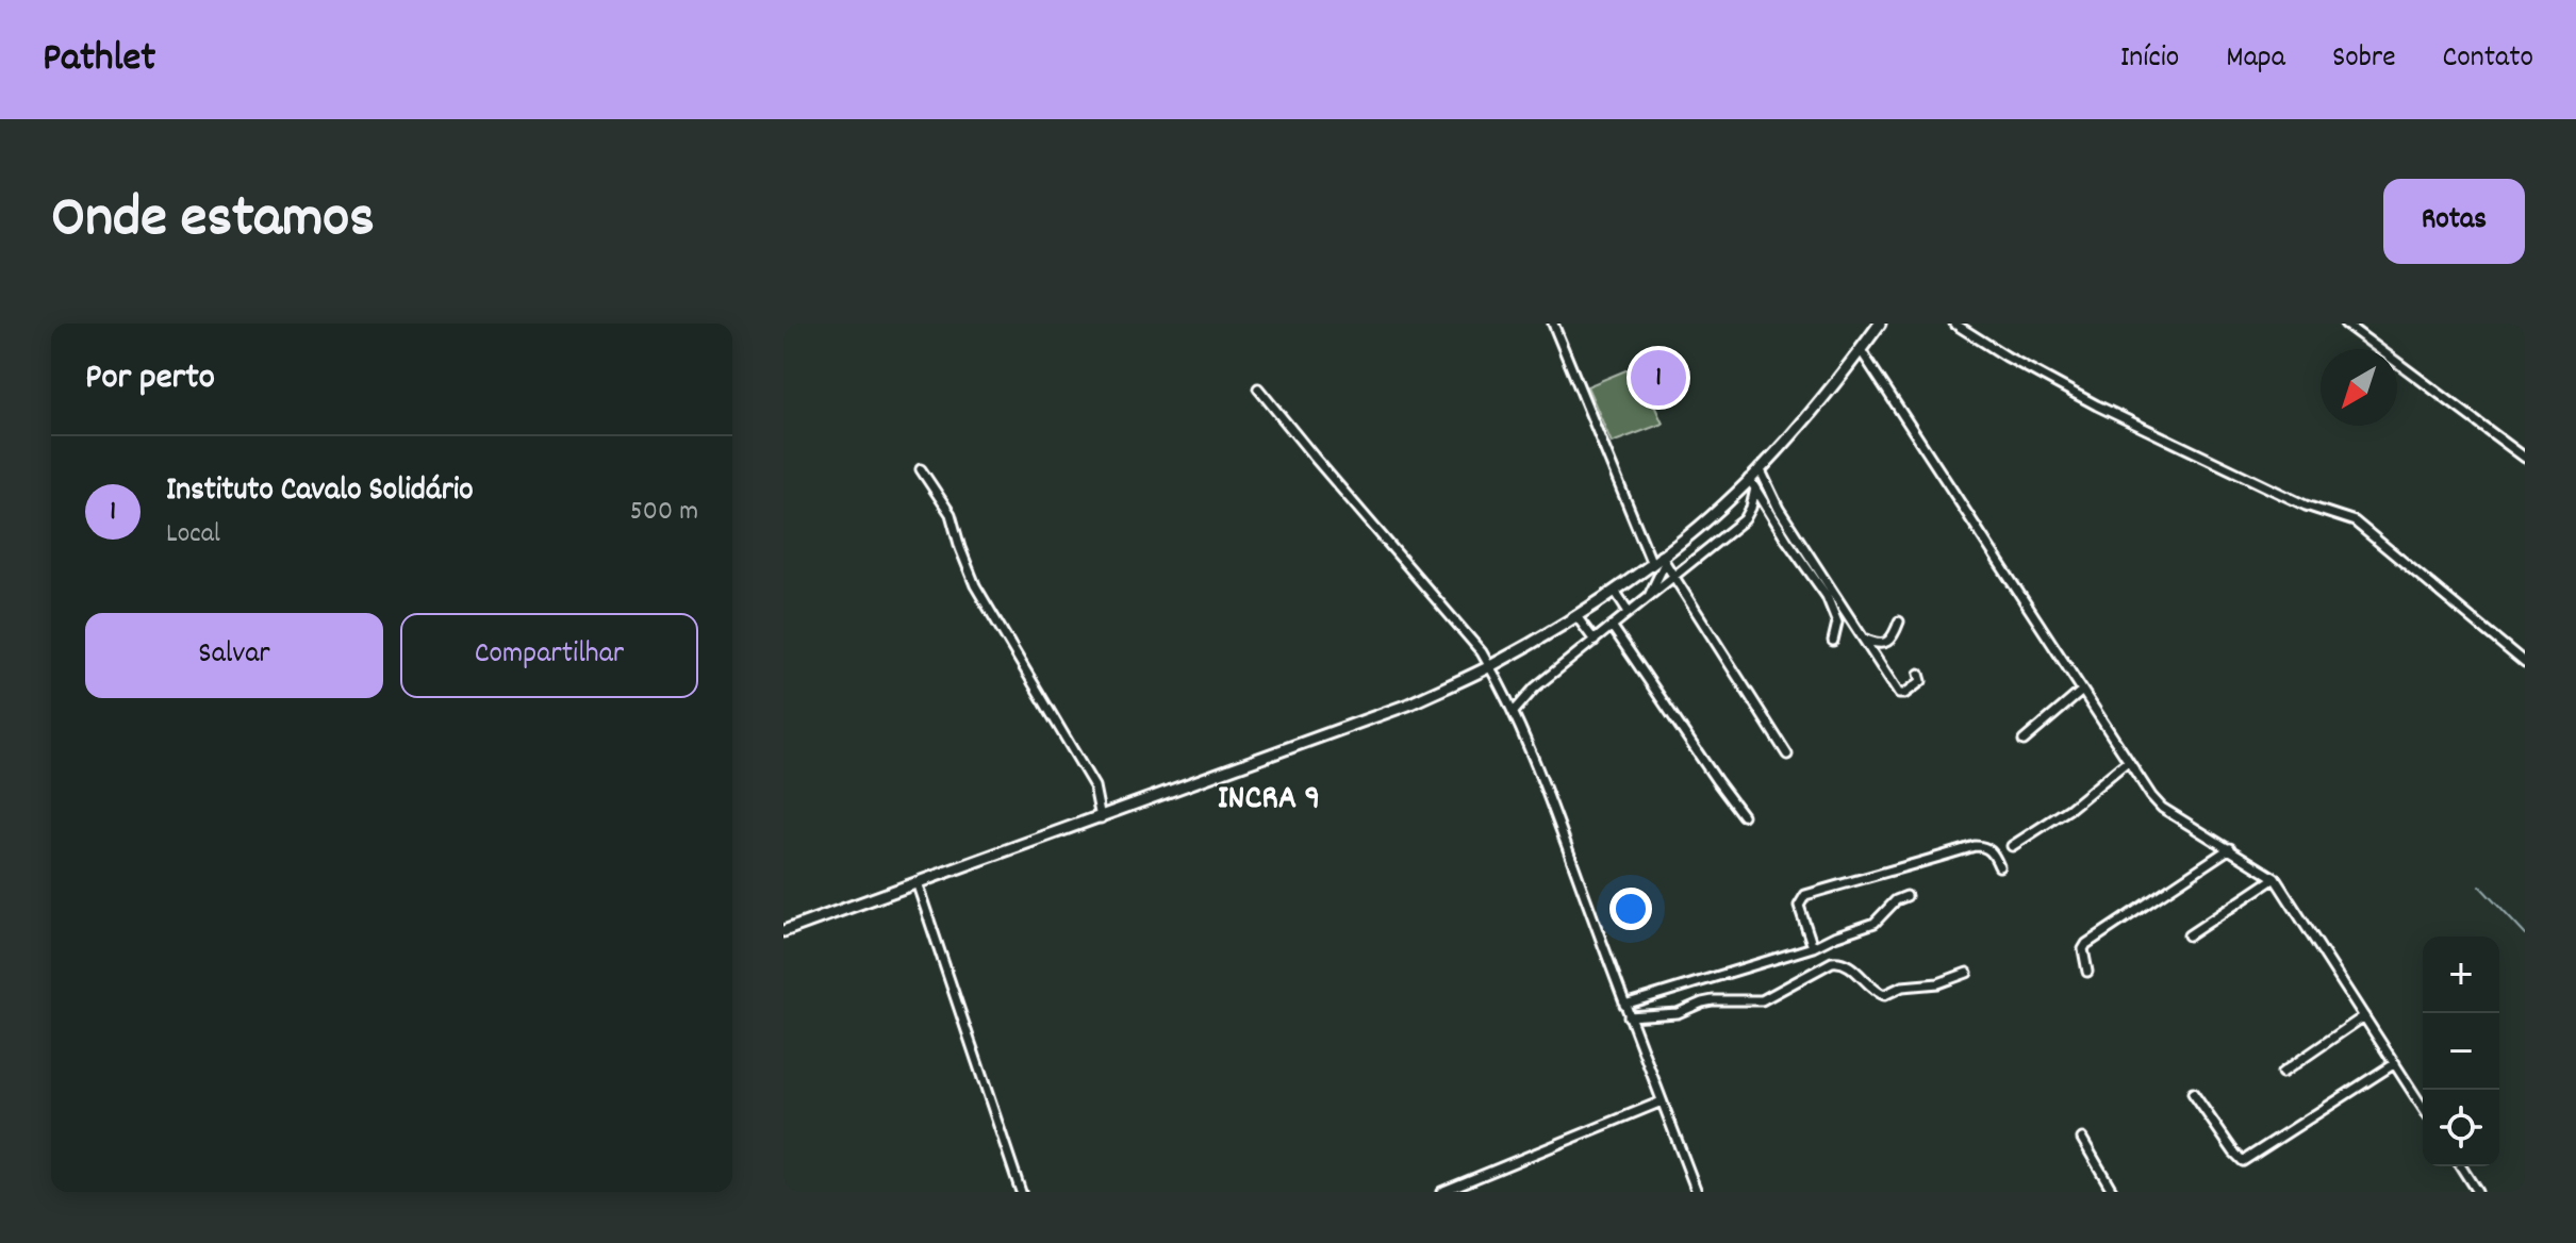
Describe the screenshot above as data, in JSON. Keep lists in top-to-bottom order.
{
  "districts": ["INCRA 9"],
  "north": "bottom left",
  "page": {
    "header": "Pathlet",
    "nav": [
      "Início",
      "Mapa",
      "Sobre",
      "Contato"
    ],
    "title": "Onde estamos",
    "buttons": [
      "Rotas",
      ["Salvar", "Compartilhar"]
    ],
    "heading": "Por perto",
    "pins": "1",
    "list": [
      {
        "mark": "1",
        "name": "Instituto Cavalo Solidário",
        "note": "Local",
        "value": "500 m"
      }
    ],
    "map_buttons": ["+", "−"]
  }
}
